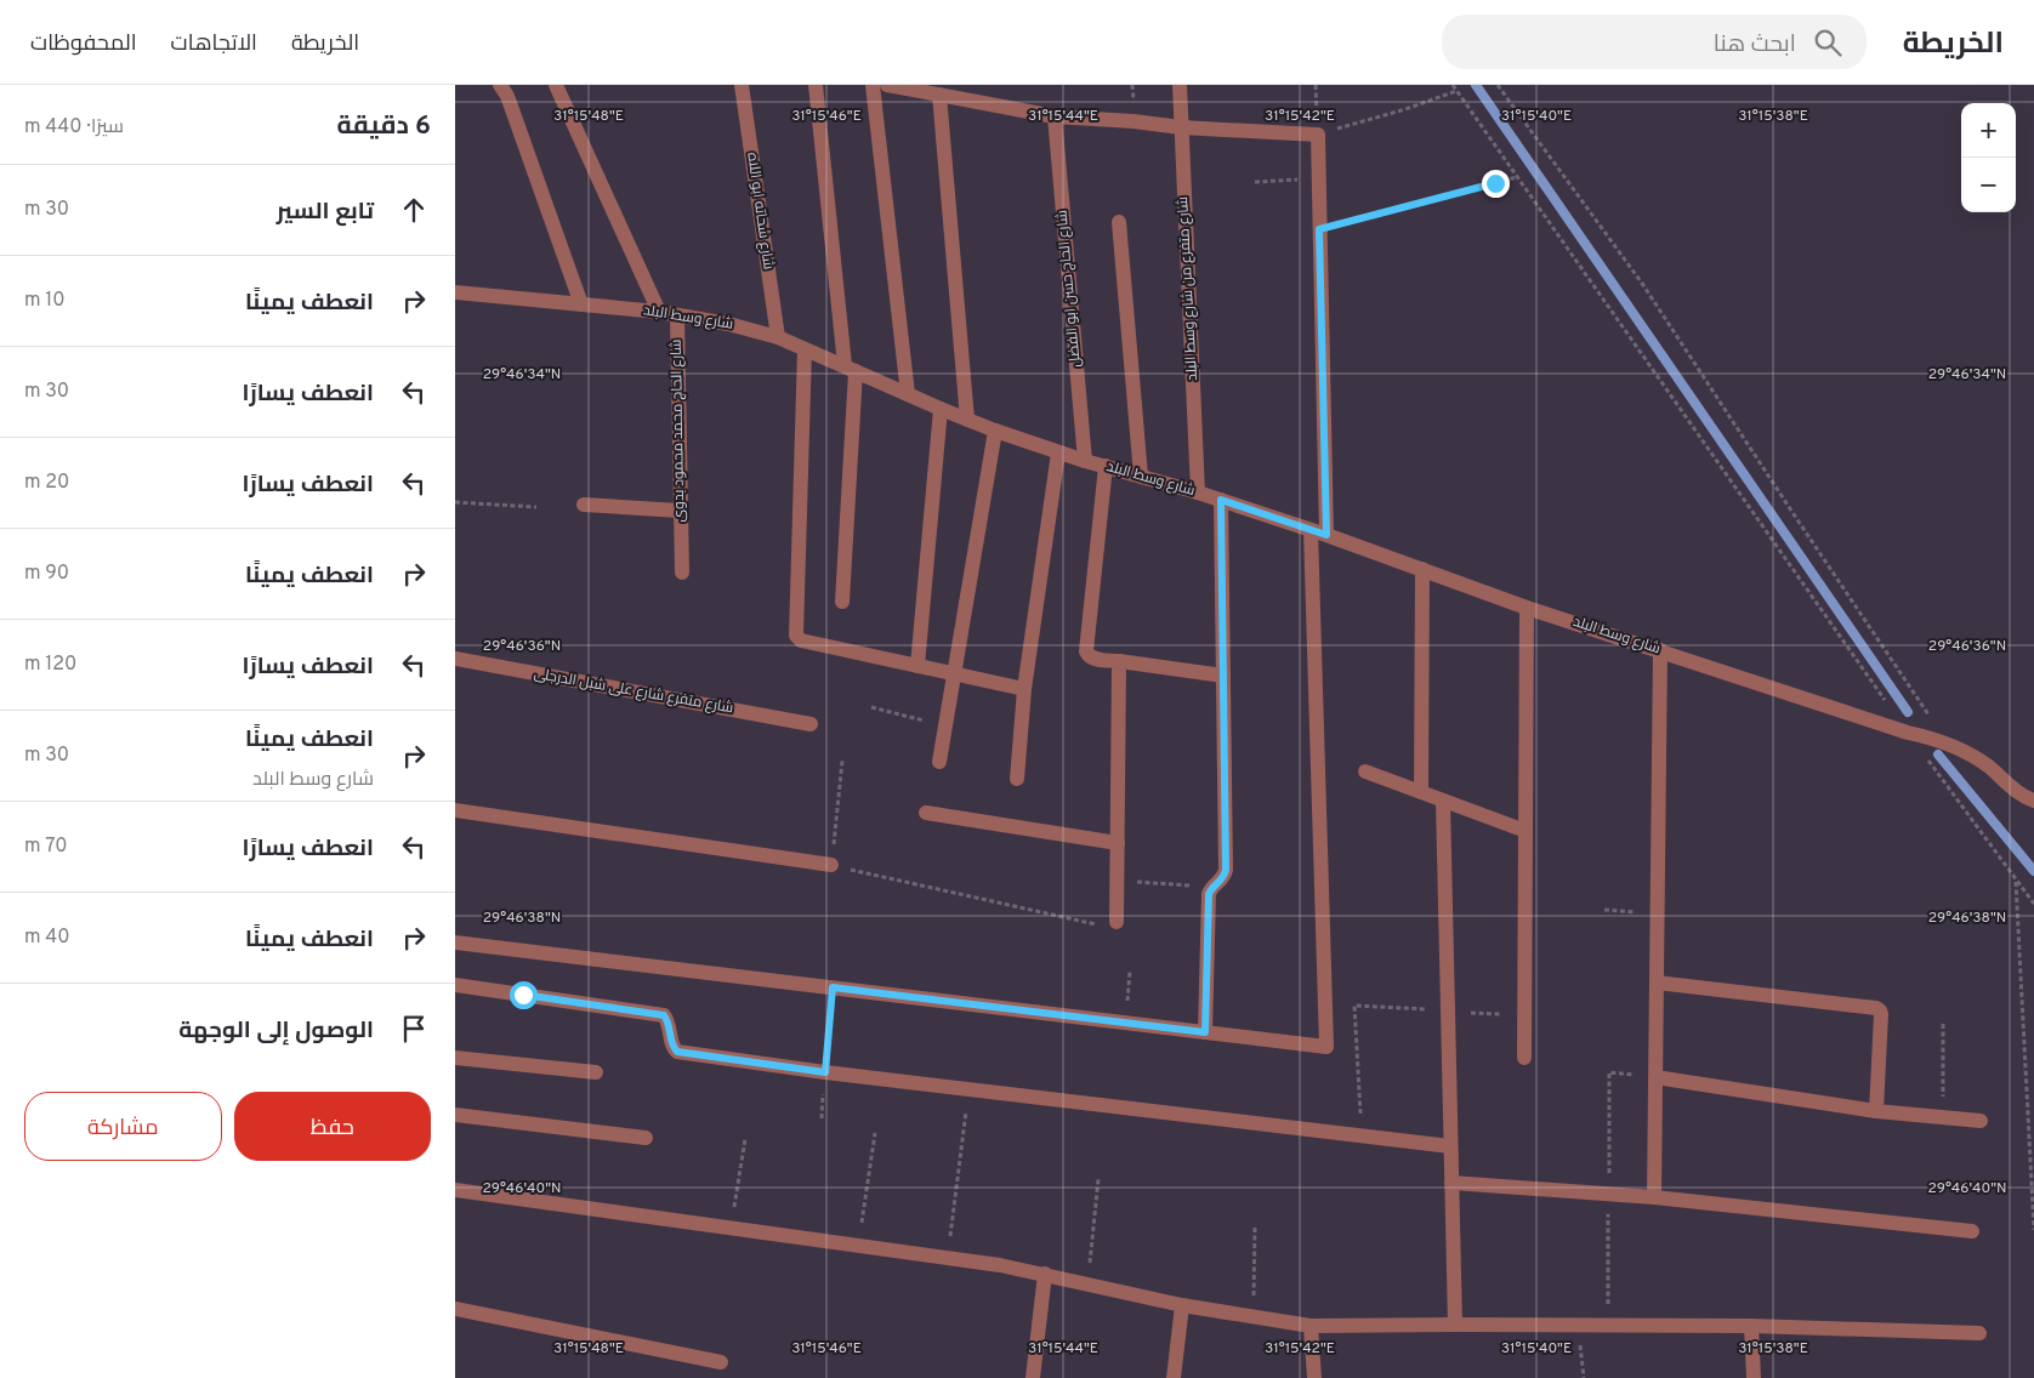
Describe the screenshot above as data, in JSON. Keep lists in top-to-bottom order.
{
  "streets": {
    "street": [
      "شارع شحاته ابو اللاه",
      "شارع الحاج حسن ابو الفضل",
      "شارع متفرع من شارع وسط البلد",
      "شارع وسط البلد",
      "شارع الحاج محمد محمود بدوى",
      "شارع متفرع شارع على شبل الدرجلى"
    ]
  },
  "crossings": [
    ["شارع شحاته ابو اللاه", "شارع وسط البلد"],
    ["شارع الحاج حسن ابو الفضل", "شارع وسط البلد"],
    ["شارع متفرع من شارع وسط البلد", "شارع وسط البلد"],
    ["شارع وسط البلد", "شارع الحاج محمد محمود بدوى"]
  ],
  "page": {
    "header": "الخريطة",
    "search": "ابحث هنا",
    "nav": ["الخريطة", "الاتجاهات", "المحفوظات"],
    "heading": ["6 دقيقة", "سيرًا · 440 m"],
    "map_buttons": ["+", "−"],
    "list": [
      ["تابع السير", "30 m"],
      ["انعطف يمينًا", "10 m"],
      ["انعطف يسارًا", "30 m"],
      ["انعطف يسارًا", "20 m"],
      ["انعطف يمينًا", "90 m"],
      ["انعطف يسارًا", "120 m"],
      ["انعطف يمينًا", "شارع وسط البلد", "30 m"],
      ["انعطف يسارًا", "70 m"],
      ["انعطف يمينًا", "40 m"],
      "الوصول إلى الوجهة"
    ],
    "buttons": ["حفظ", "مشاركة"]
  },
  "coordinates": [
    "31°15'48\"E",
    "31°15'46\"E",
    "31°15'44\"E",
    "31°15'42\"E",
    "31°15'40\"E",
    "31°15'38\"E",
    "29°46'34\"N",
    "29°46'36\"N",
    "29°46'38\"N",
    "29°46'40\"N"
  ]
}
